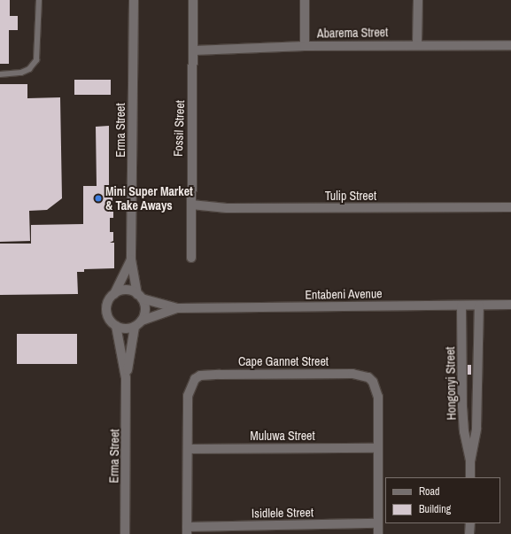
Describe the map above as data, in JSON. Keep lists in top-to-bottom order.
{
  "streets": {
    "street": [
      "Abarema Street",
      "Fossil Street",
      "Erma Street",
      "Tulip Street",
      "Entabeni Avenue",
      "Cape Gannet Street",
      "Hongonyi Street",
      "Muluwa Street",
      "Isidlele Street"
    ]
  },
  "crossings": [
    ["Abarema Street", "Fossil Street"],
    ["Fossil Street", "Tulip Street"],
    ["Erma Street", "Entabeni Avenue"],
    ["Entabeni Avenue", "Hongonyi Street"],
    ["Cape Gannet Street", "Muluwa Street"],
    ["Cape Gannet Street", "Isidlele Street"]
  ],
  "places": ["Mini Super Market & Take Aways"],
  "legend": ["Road", "Building"]
}
